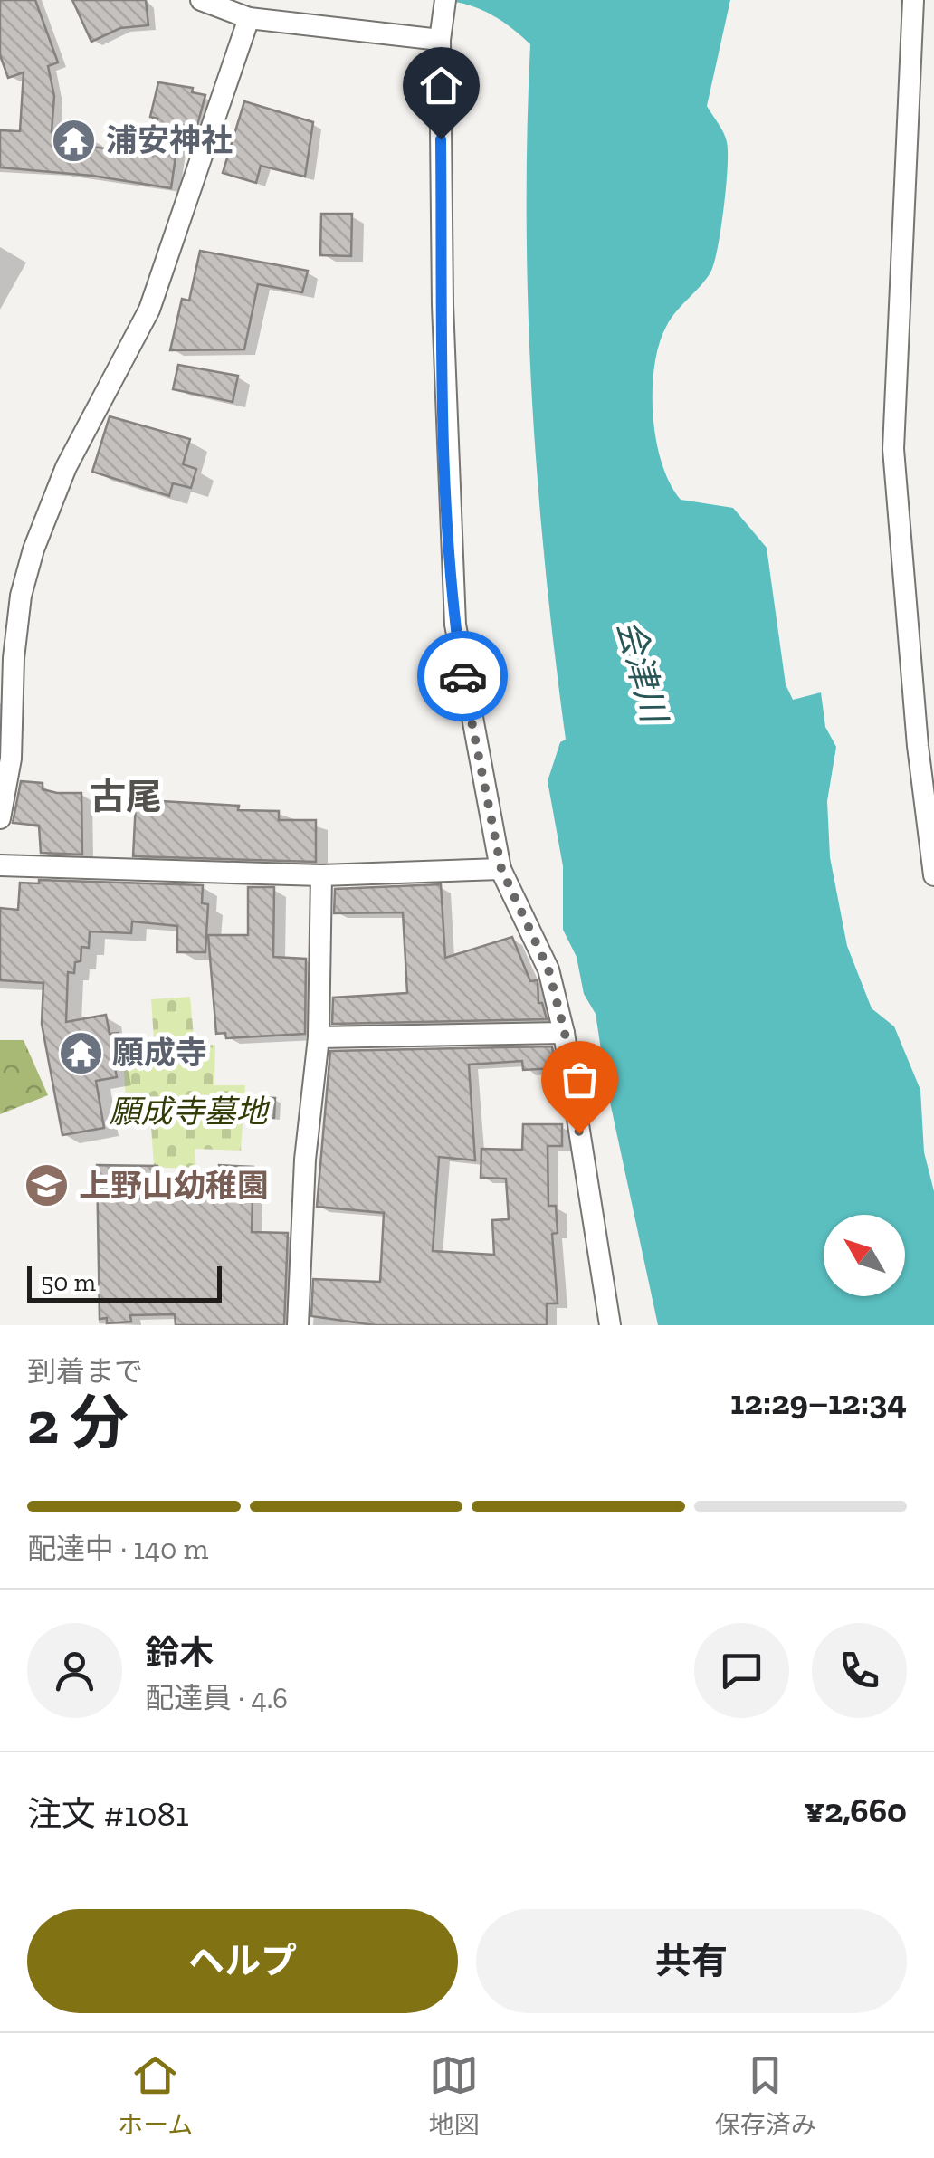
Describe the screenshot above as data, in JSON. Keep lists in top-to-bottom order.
{
  "districts": ["古尾"],
  "water": ["会津川"],
  "parks": ["願成寺墓地"],
  "places": {
    "temple": ["浦安神社", "願成寺"],
    "school or university": ["上野山幼稚園"]
  },
  "scale_bar": "50 m",
  "north": "top left",
  "page": {
    "scale": "50 m",
    "heading": ["2 分", "到着まで", "12:29–12:34"],
    "panel": [
      "鈴木",
      "配達員 · 4.6",
      "注文 #1081",
      "¥2,660"
    ],
    "bar": "配達中 · 140 m",
    "buttons": ["ヘルプ", "共有"],
    "tabs": ["ホーム", "地図", "保存済み"]
  }
}
